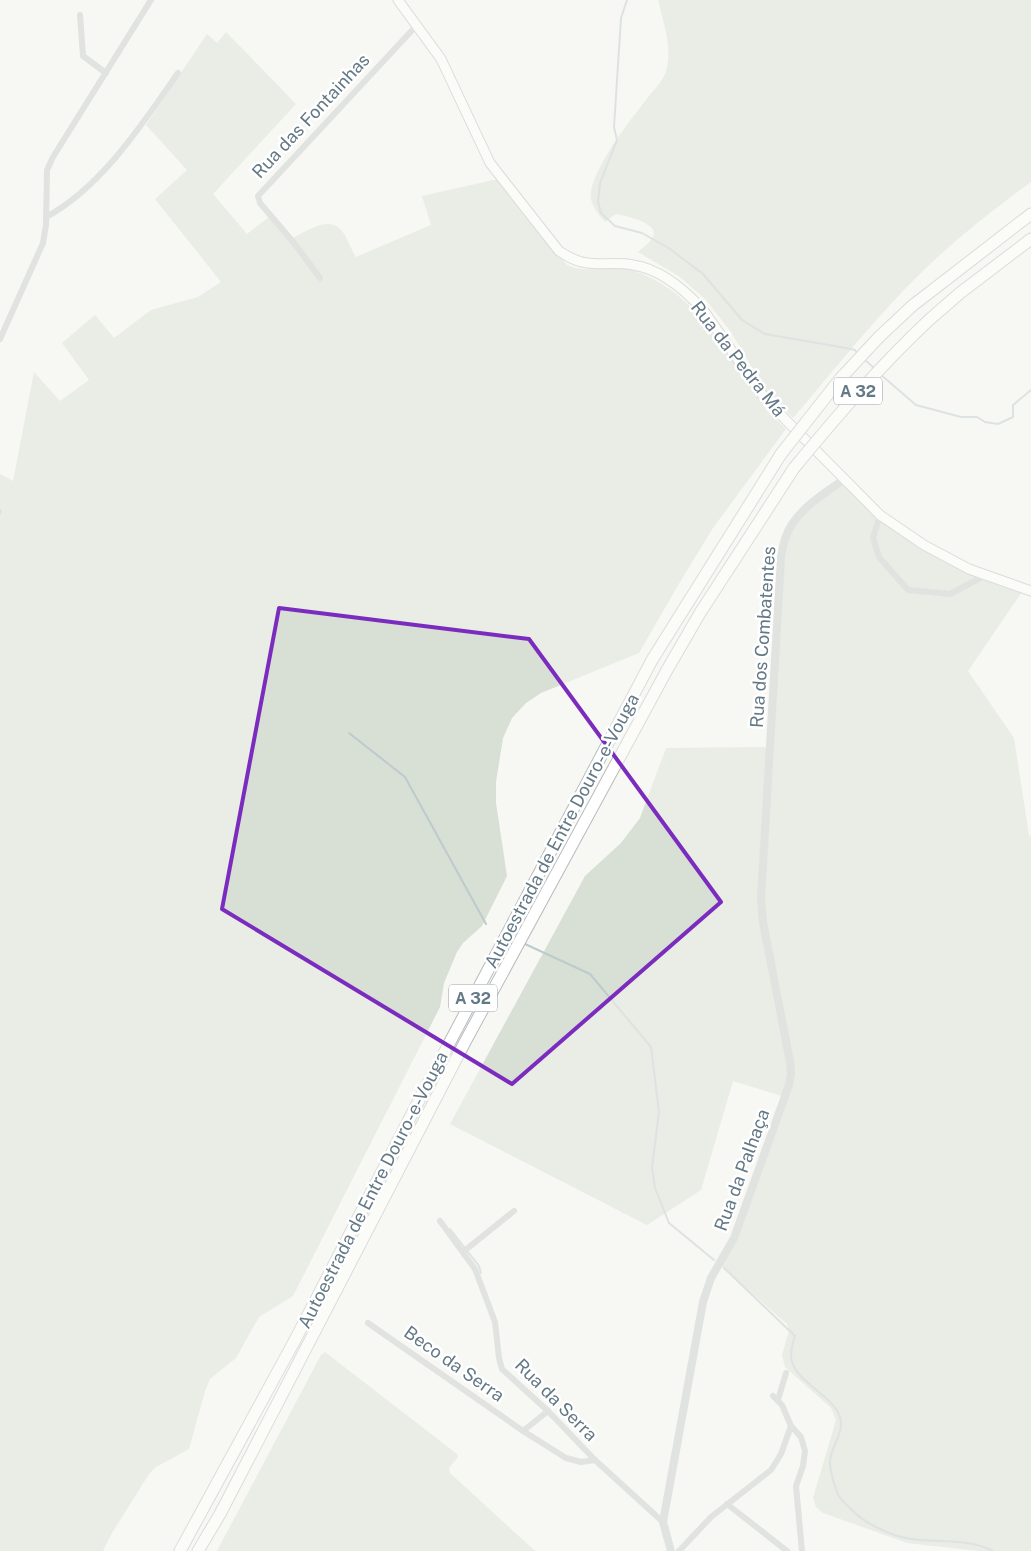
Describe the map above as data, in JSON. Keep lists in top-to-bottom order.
{
  "streets": {
    "highway": ["A 32", "Autoestrada de Entre Douro-e-Vouga"],
    "main road": ["Rua da Pedra Má"],
    "street": [
      "Rua das Fontainhas",
      "Rua dos Combatentes",
      "Rua da Palhaça",
      "Beco da Serra",
      "Rua da Serra"
    ]
  },
  "crossings": [
    ["Rua das Fontainhas", "Rua da Pedra Má"],
    ["Rua da Pedra Má", "Rua dos Combatentes"],
    ["Rua dos Combatentes", "Rua da Palhaça"],
    ["Rua da Palhaça", "Rua da Serra"],
    ["Beco da Serra", "Rua da Serra"]
  ]
}
